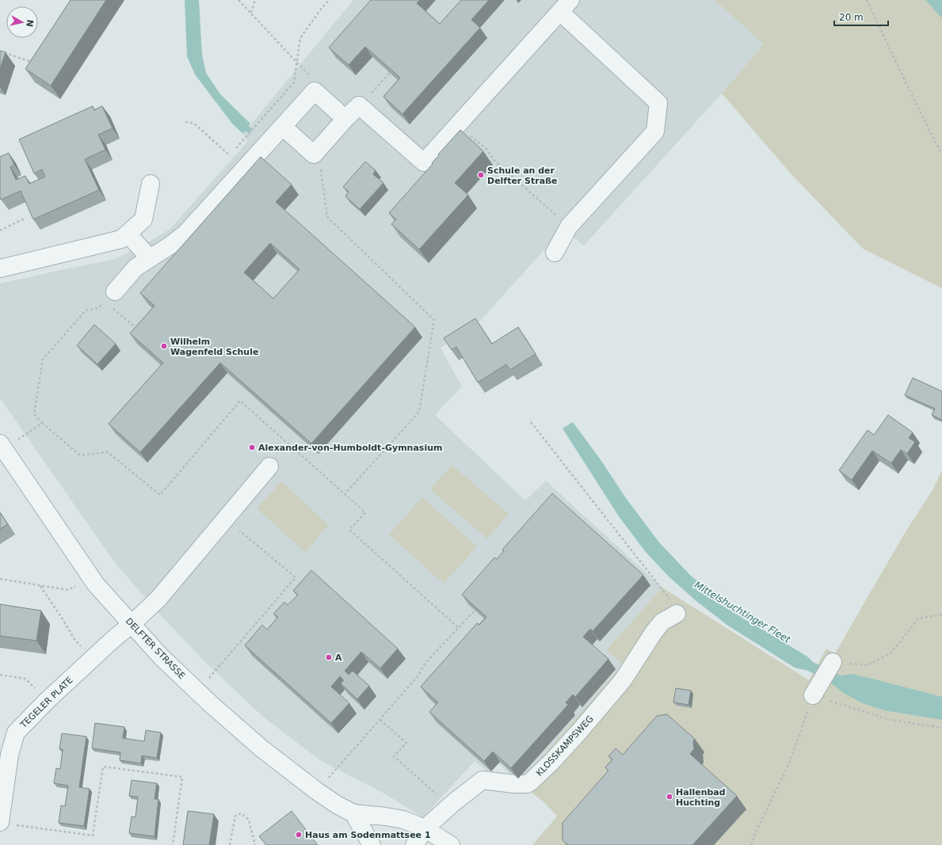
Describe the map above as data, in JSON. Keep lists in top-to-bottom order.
{
  "streets": {
    "street": ["DELFTER STRASSE", "TEGELER PLATE", "KLOSSKAMPSWEG"]
  },
  "crossings": [
    ["DELFTER STRASSE", "TEGELER PLATE"],
    ["DELFTER STRASSE", "KLOSSKAMPSWEG"]
  ],
  "water": ["Mittelshuchtinger Fleet"],
  "places": [
    "Schule an der Delfter Straße",
    "Wilhelm Wagenfeld Schule",
    "Alexander-von-Humboldt-Gymnasium",
    "A",
    "Hallenbad Huchting",
    "Haus am Sodenmattsee 1"
  ],
  "scale_bar": "20 m",
  "north": "right"
}
